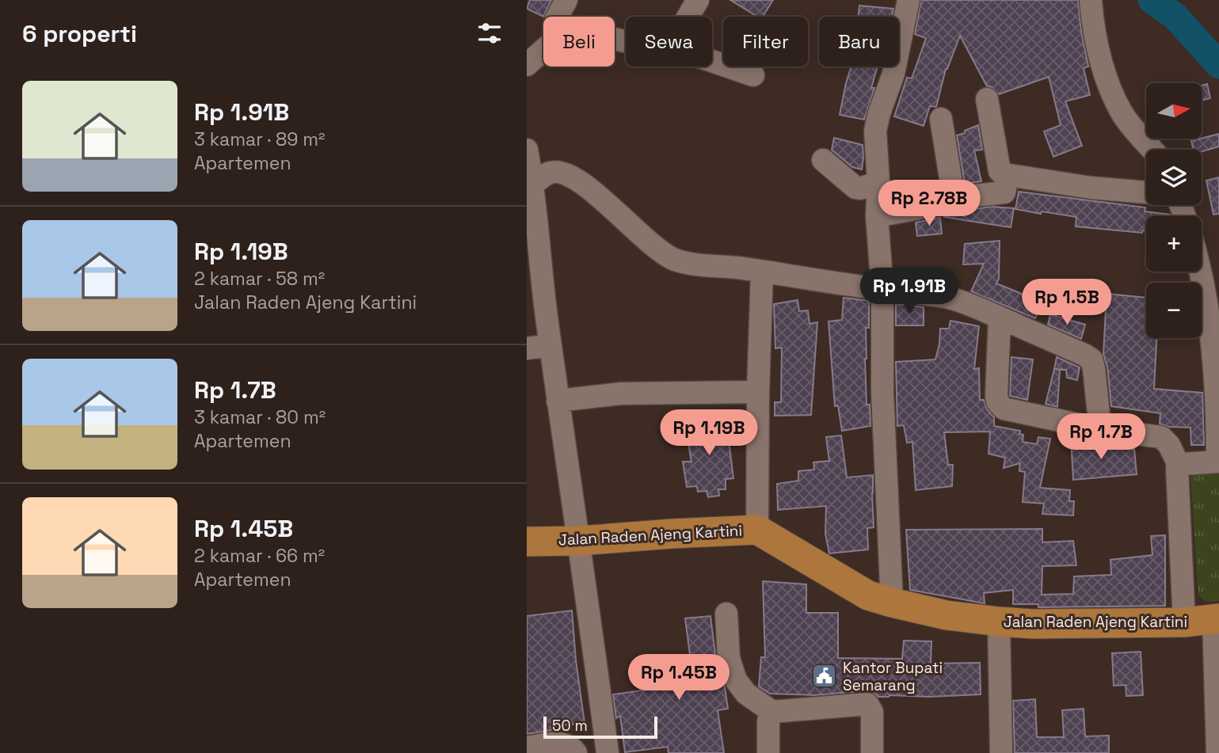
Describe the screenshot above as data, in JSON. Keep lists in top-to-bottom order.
{
  "streets": {
    "main road": ["Jalan Raden Ajeng Kartini"]
  },
  "places": {
    "public building": ["Kantor Bupati Semarang"]
  },
  "scale_bar": "50 m",
  "north": "right",
  "page": {
    "heading": "6 properti",
    "chip": [
      "Beli",
      "Sewa",
      "Filter",
      "Baru"
    ],
    "list": [
      {
        "name": "Rp 1.91B",
        "note": "3 kamar · 89 m² · Apartemen"
      },
      {
        "name": "Rp 1.19B",
        "note": "2 kamar · 58 m² · Jalan Raden Ajeng Kartini"
      },
      {
        "name": "Rp 1.7B",
        "note": "3 kamar · 80 m² · Apartemen"
      },
      {
        "name": "Rp 1.45B",
        "note": "2 kamar · 66 m² · Apartemen"
      }
    ],
    "map_buttons": ["+", "−"],
    "price": [
      "Rp 2.78B",
      "Rp 1.91B",
      "Rp 1.5B",
      "Rp 1.19B",
      "Rp 1.7B",
      "Rp 1.45B"
    ],
    "scale": "50 m"
  }
}
